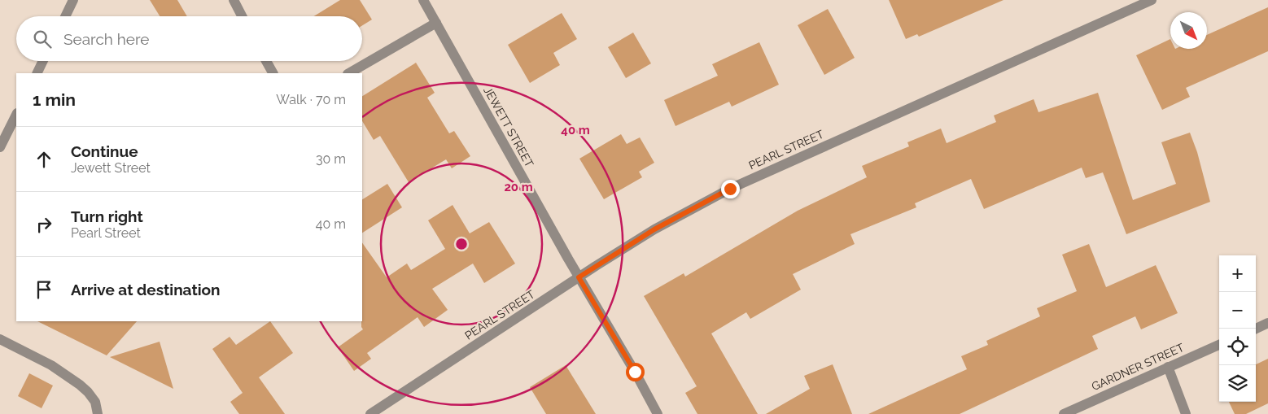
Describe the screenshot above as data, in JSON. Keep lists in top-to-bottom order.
{
  "streets": {
    "street": ["JEWETT STREET", "PEARL STREET", "GARDNER STREET"]
  },
  "crossings": [
    ["JEWETT STREET", "PEARL STREET"]
  ],
  "north": "bottom right",
  "page": {
    "search": "Search here",
    "heading": ["1 min", "Walk · 70 m"],
    "list": [
      ["Continue", "Jewett Street", "30 m"],
      ["Turn right", "Pearl Street", "40 m"],
      "Arrive at destination"
    ],
    "map_buttons": ["+", "−"]
  },
  "rings": ["40 m", "20 m"]
}
